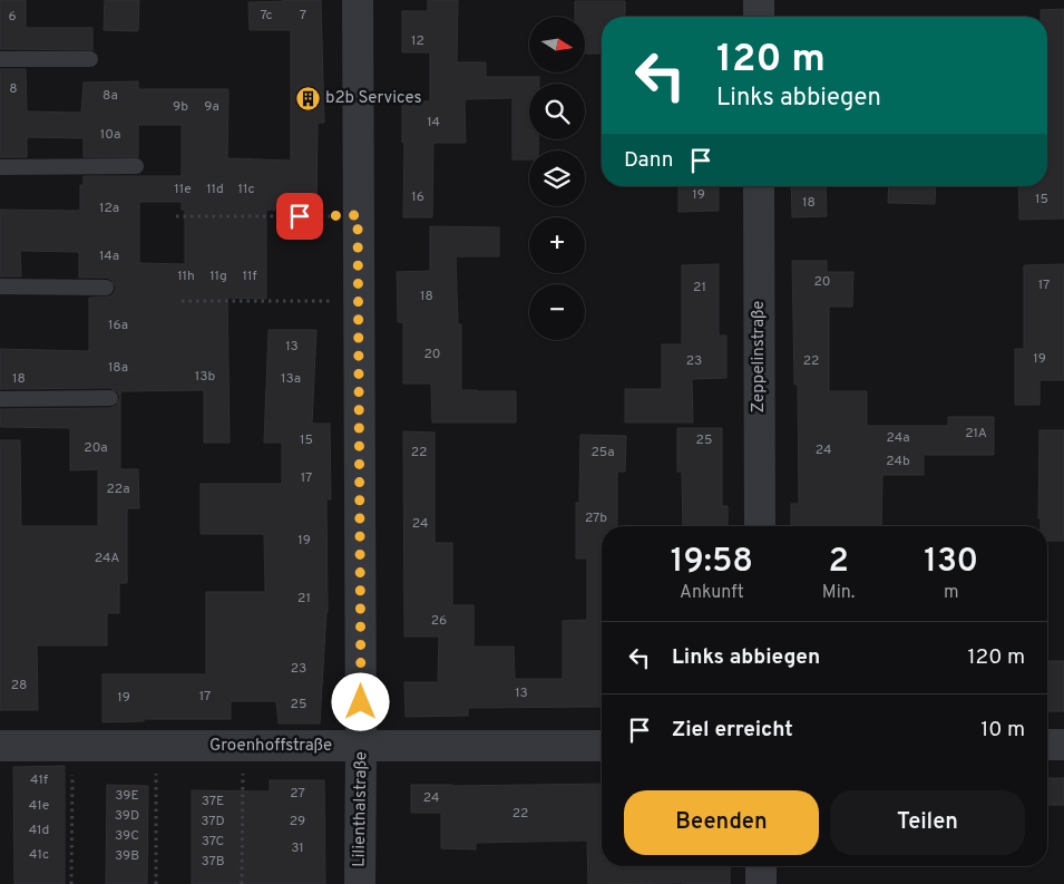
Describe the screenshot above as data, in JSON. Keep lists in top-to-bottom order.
{
  "streets": {
    "street": ["Zeppelinstraße", "Groenhoffstraße", "Lilienthalstraße"]
  },
  "crossings": [
    ["Groenhoffstraße", "Lilienthalstraße"]
  ],
  "places": {
    "building": ["b2b Services"]
  },
  "house_numbers": [
    "7c",
    "7",
    "6",
    "12",
    "8",
    "8a",
    "9b",
    "9a",
    "14",
    "10a",
    "11e",
    "11d",
    "11c",
    "19",
    "16",
    "15",
    "18",
    "12a",
    "14a",
    "11h",
    "11g",
    "11f",
    "20",
    "17",
    "21",
    "18",
    "16a",
    "13",
    "20",
    "19",
    "23",
    "22",
    "18a",
    "13b",
    "18",
    "13a",
    "21A",
    "24a",
    "15",
    "25",
    "20a",
    "24",
    "22",
    "25a",
    "24b",
    "17",
    "22a",
    "27b",
    "24",
    "19",
    "24A",
    "21",
    "26",
    "23",
    "28",
    "13",
    "17",
    "19",
    "25",
    "41f",
    "27",
    "39E",
    "24",
    "37E",
    "41e",
    "22",
    "39D",
    "37D",
    "29",
    "41d",
    "39C",
    "37C",
    "31",
    "41c",
    "39B",
    "37B"
  ],
  "north": "right",
  "page": {
    "map_buttons": ["+", "−"],
    "turn": ["120 m", "Links abbiegen"],
    "then": "Dann",
    "eta": [
      "19:58",
      "Ankunft",
      "2",
      "Min.",
      "130",
      "m"
    ],
    "list": [
      {
        "name": "Links abbiegen",
        "value": "120 m"
      },
      {
        "name": "Ziel erreicht",
        "value": "10 m"
      }
    ],
    "buttons": ["Beenden", "Teilen"]
  }
}
